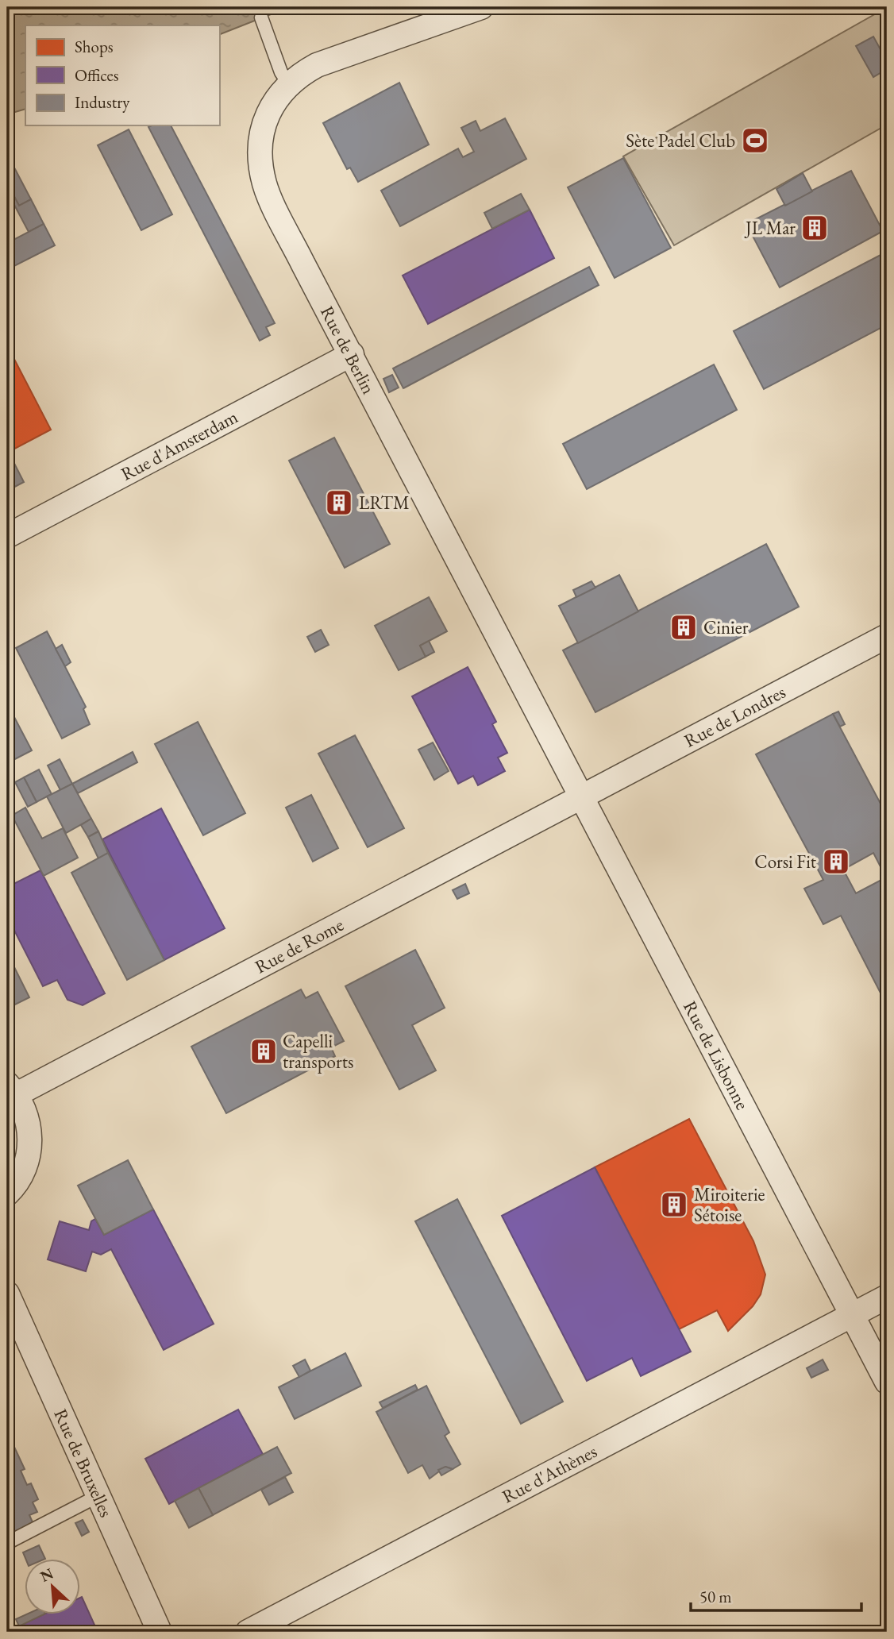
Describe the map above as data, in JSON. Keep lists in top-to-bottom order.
{
  "streets": {
    "street": [
      "Rue de Berlin",
      "Rue d'Amsterdam",
      "Rue de Londres",
      "Rue de Rome",
      "Rue de Lisbonne",
      "Rue de Bruxelles",
      "Rue d'Athènes"
    ]
  },
  "crossings": [
    ["Rue de Berlin", "Rue d'Amsterdam"],
    ["Rue de Berlin", "Rue de Londres"],
    ["Rue de Berlin", "Rue de Rome"],
    ["Rue de Berlin", "Rue de Lisbonne"],
    ["Rue de Londres", "Rue de Rome"],
    ["Rue de Londres", "Rue de Lisbonne"],
    ["Rue de Rome", "Rue de Lisbonne"],
    ["Rue de Lisbonne", "Rue d'Athènes"]
  ],
  "places": {
    "sports": ["Sète Padel Club"],
    "building": [
      "JL Mar",
      "LRTM",
      "Cinier",
      "Corsi Fit",
      "Capelli transports",
      "Miroiterie Sétoise"
    ]
  },
  "legend": ["Shops", "Offices", "Industry"],
  "scale_bar": "50 m",
  "north": "top left"
}
